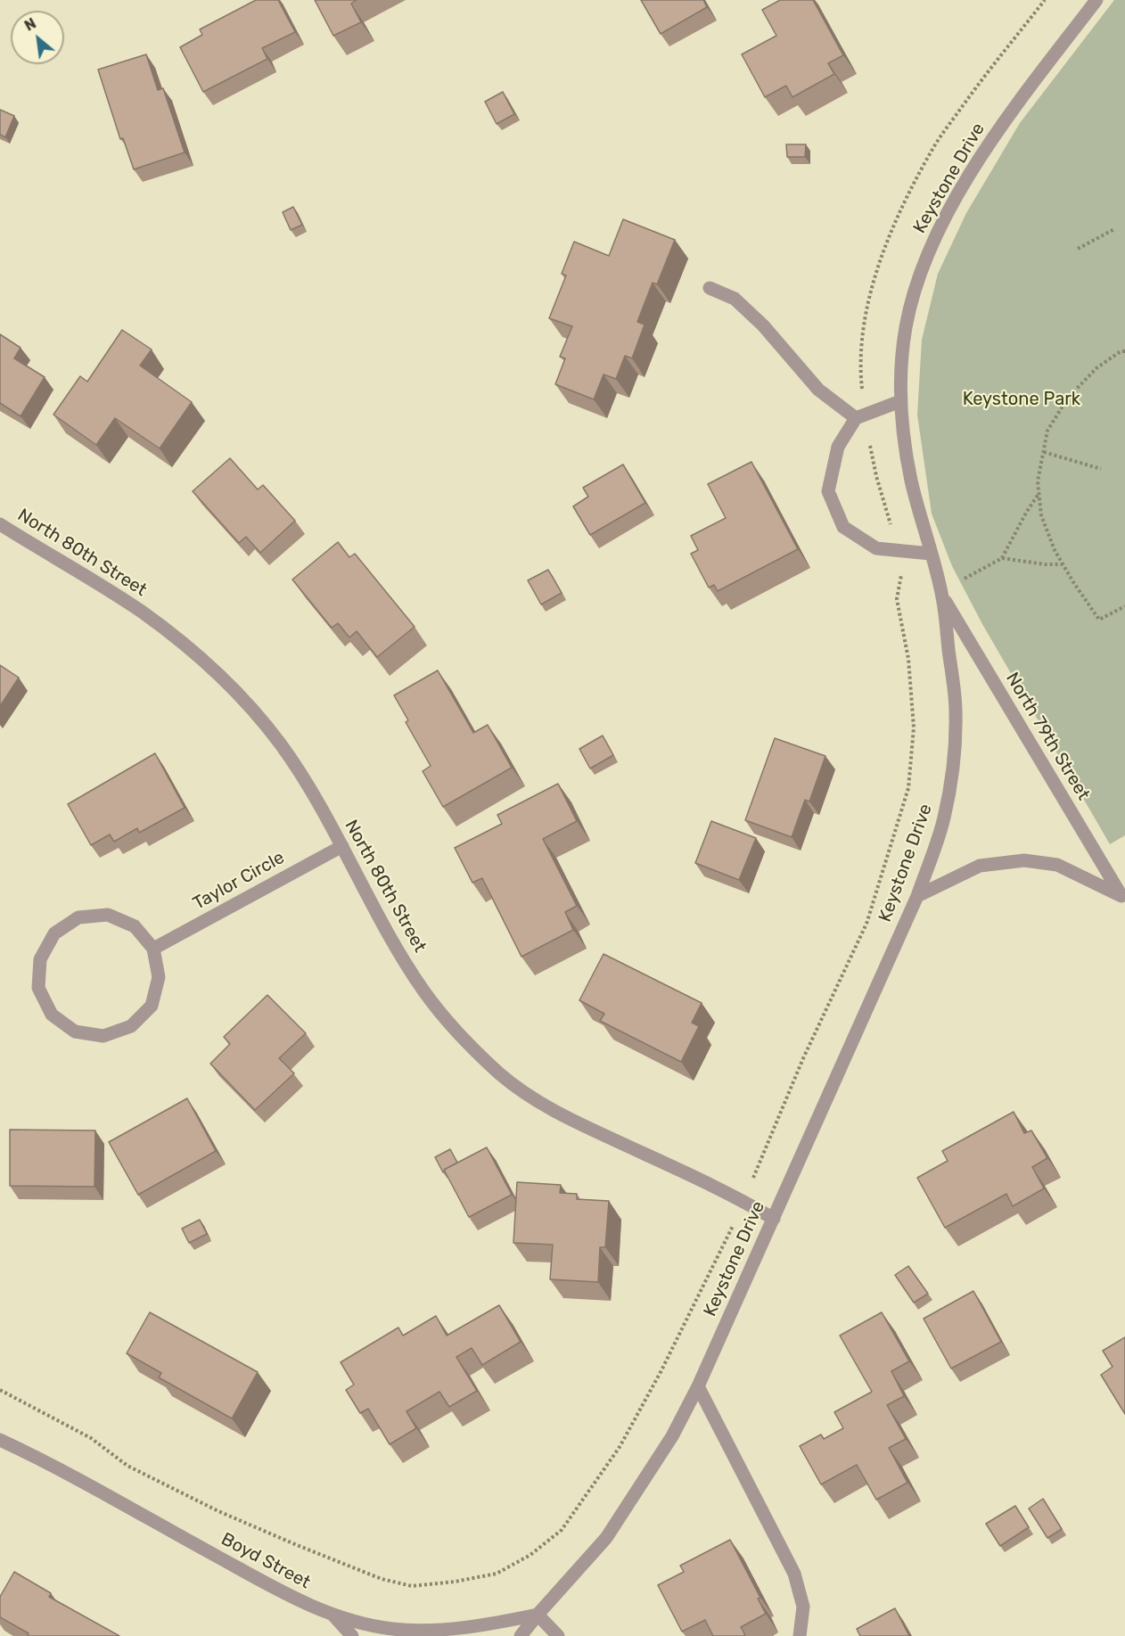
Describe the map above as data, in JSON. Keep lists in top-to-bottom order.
{
  "streets": {
    "street": [
      "Keystone Drive",
      "North 80th Street",
      "North 79th Street",
      "Taylor Circle",
      "Boyd Street"
    ]
  },
  "crossings": [
    ["Keystone Drive", "North 80th Street"],
    ["Keystone Drive", "North 79th Street"],
    ["Keystone Drive", "Boyd Street"],
    ["North 80th Street", "Taylor Circle"]
  ],
  "parks": ["Keystone Park"],
  "north": "top left"
}
